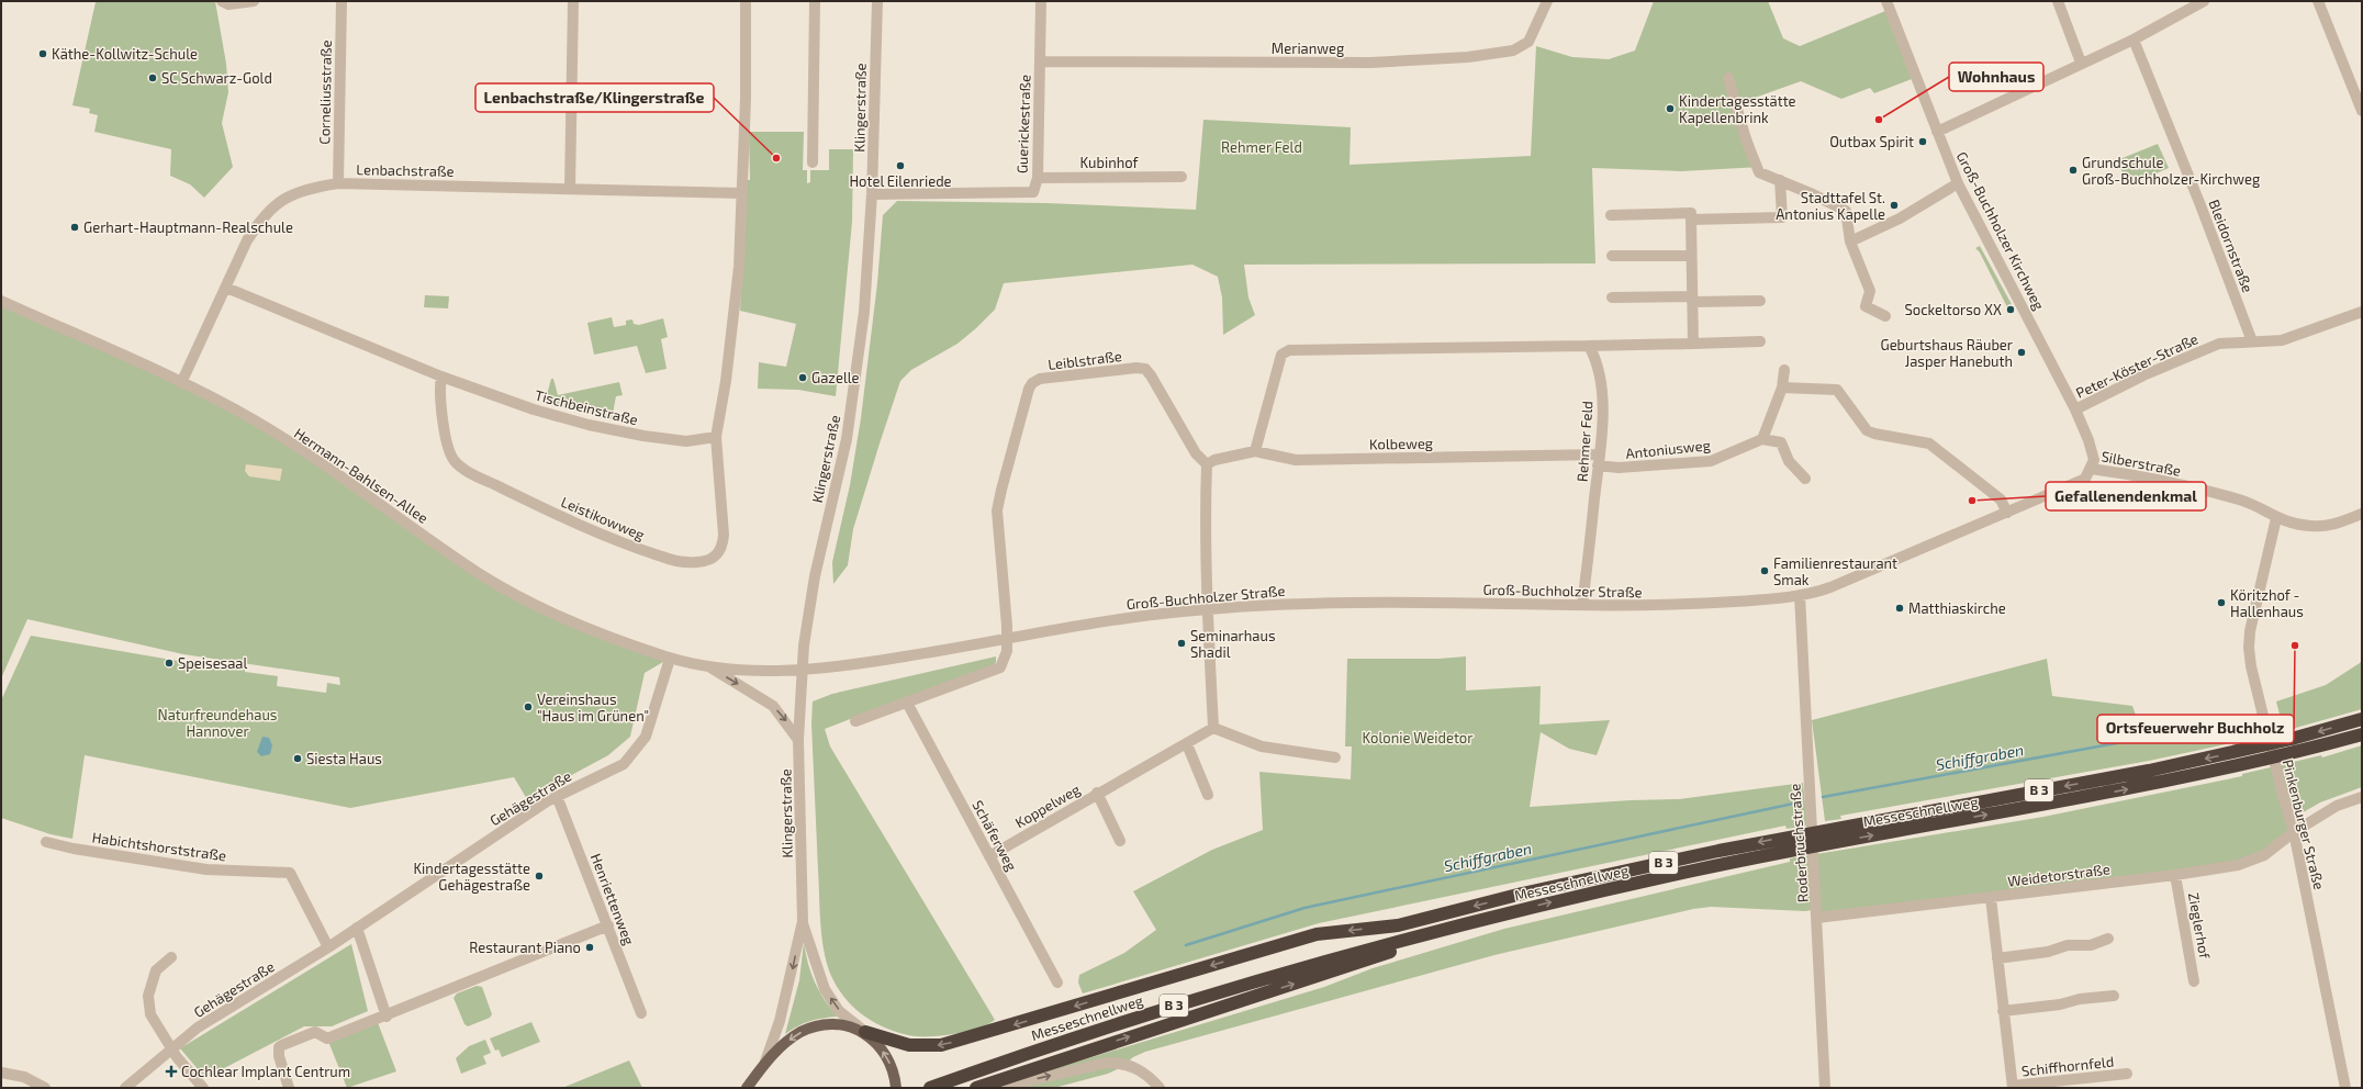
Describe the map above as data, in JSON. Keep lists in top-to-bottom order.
{
  "streets": {
    "highway": ["B 3", "Messeschnellweg"],
    "street": [
      "Merianweg",
      "Corneliusstraße",
      "Klingerstraße",
      "Guerickestraße",
      "Kubinhof",
      "Lenbachstraße",
      "Groß-Buchholzer Kirchweg",
      "Bleidornstraße",
      "Leiblstraße",
      "Peter-Köster-Straße",
      "Tischbeinstraße",
      "Rehmer Feld",
      "Kolbeweg",
      "Antoniusweg",
      "Silberstraße",
      "Hermann-Bahlsen-Allee",
      "Leistikowweg",
      "Groß-Buchholzer Straße",
      "Gehägestraße",
      "Koppelweg",
      "Pinkenburger Straße",
      "Schäferweg",
      "Roderbruchstraße",
      "Habichtshorststraße",
      "Weidetorstraße",
      "Henriettenweg",
      "Zieglerhof",
      "Schiffhornfeld"
    ]
  },
  "crossings": [
    ["Merianweg", "Guerickestraße"],
    ["Corneliusstraße", "Lenbachstraße"],
    ["Klingerstraße", "Guerickestraße"],
    ["Klingerstraße", "Hermann-Bahlsen-Allee"],
    ["Klingerstraße", "Groß-Buchholzer Straße"],
    ["Guerickestraße", "Kubinhof"],
    ["Lenbachstraße", "Tischbeinstraße"],
    ["Lenbachstraße", "Hermann-Bahlsen-Allee"],
    ["Groß-Buchholzer Kirchweg", "Peter-Köster-Straße"],
    ["Groß-Buchholzer Kirchweg", "Silberstraße"],
    ["Groß-Buchholzer Kirchweg", "Groß-Buchholzer Straße"],
    ["Bleidornstraße", "Peter-Köster-Straße"],
    ["Leiblstraße", "Kolbeweg"],
    ["Leiblstraße", "Groß-Buchholzer Straße"],
    ["Tischbeinstraße", "Leistikowweg"],
    ["Rehmer Feld", "Kolbeweg"],
    ["Rehmer Feld", "Antoniusweg"],
    ["Rehmer Feld", "Groß-Buchholzer Straße"],
    ["Silberstraße", "Groß-Buchholzer Straße"],
    ["Silberstraße", "Pinkenburger Straße"],
    ["Hermann-Bahlsen-Allee", "Groß-Buchholzer Straße"],
    ["Hermann-Bahlsen-Allee", "Gehägestraße"],
    ["Groß-Buchholzer Straße", "Roderbruchstraße"],
    ["Gehägestraße", "Habichtshorststraße"],
    ["Gehägestraße", "Henriettenweg"],
    ["Koppelweg", "Schäferweg"],
    ["Pinkenburger Straße", "Weidetorstraße"],
    ["Roderbruchstraße", "Weidetorstraße"],
    ["Weidetorstraße", "Zieglerhof"],
    ["Weidetorstraße", "Schiffhornfeld"]
  ],
  "water": ["Schiffgraben"],
  "parks": ["Rehmer Feld", "Naturfreundehaus Hannover", "Kolonie Weidetor"],
  "places": {
    "other": [
      "Käthe-Kollwitz-Schule",
      "SC Schwarz-Gold",
      "Kindertagesstätte Kapellenbrink",
      "Wohnhaus",
      "Outbax Spirit",
      "Lenbachstraße/Klingerstraße",
      "Hotel Eilenriede",
      "Grundschule Groß-Buchholzer-Kirchweg",
      "Stadttafel St. Antonius Kapelle",
      "Gerhart-Hauptmann-Realschule",
      "Sockeltorso XX",
      "Geburtshaus Räuber Jasper Hanebuth",
      "Gazelle",
      "Gefallenendenkmal",
      "Familienrestaurant Smak",
      "Köritzhof - Hallenhaus",
      "Matthiaskirche",
      "Seminarhaus Shadil",
      "Ortsfeuerwehr Buchholz",
      "Speisesaal",
      "Vereinshaus \"Haus im Grünen\"",
      "Siesta Haus",
      "Kindertagesstätte Gehägestraße",
      "Restaurant Piano"
    ],
    "health": ["Cochlear Implant Centrum"]
  }
}
